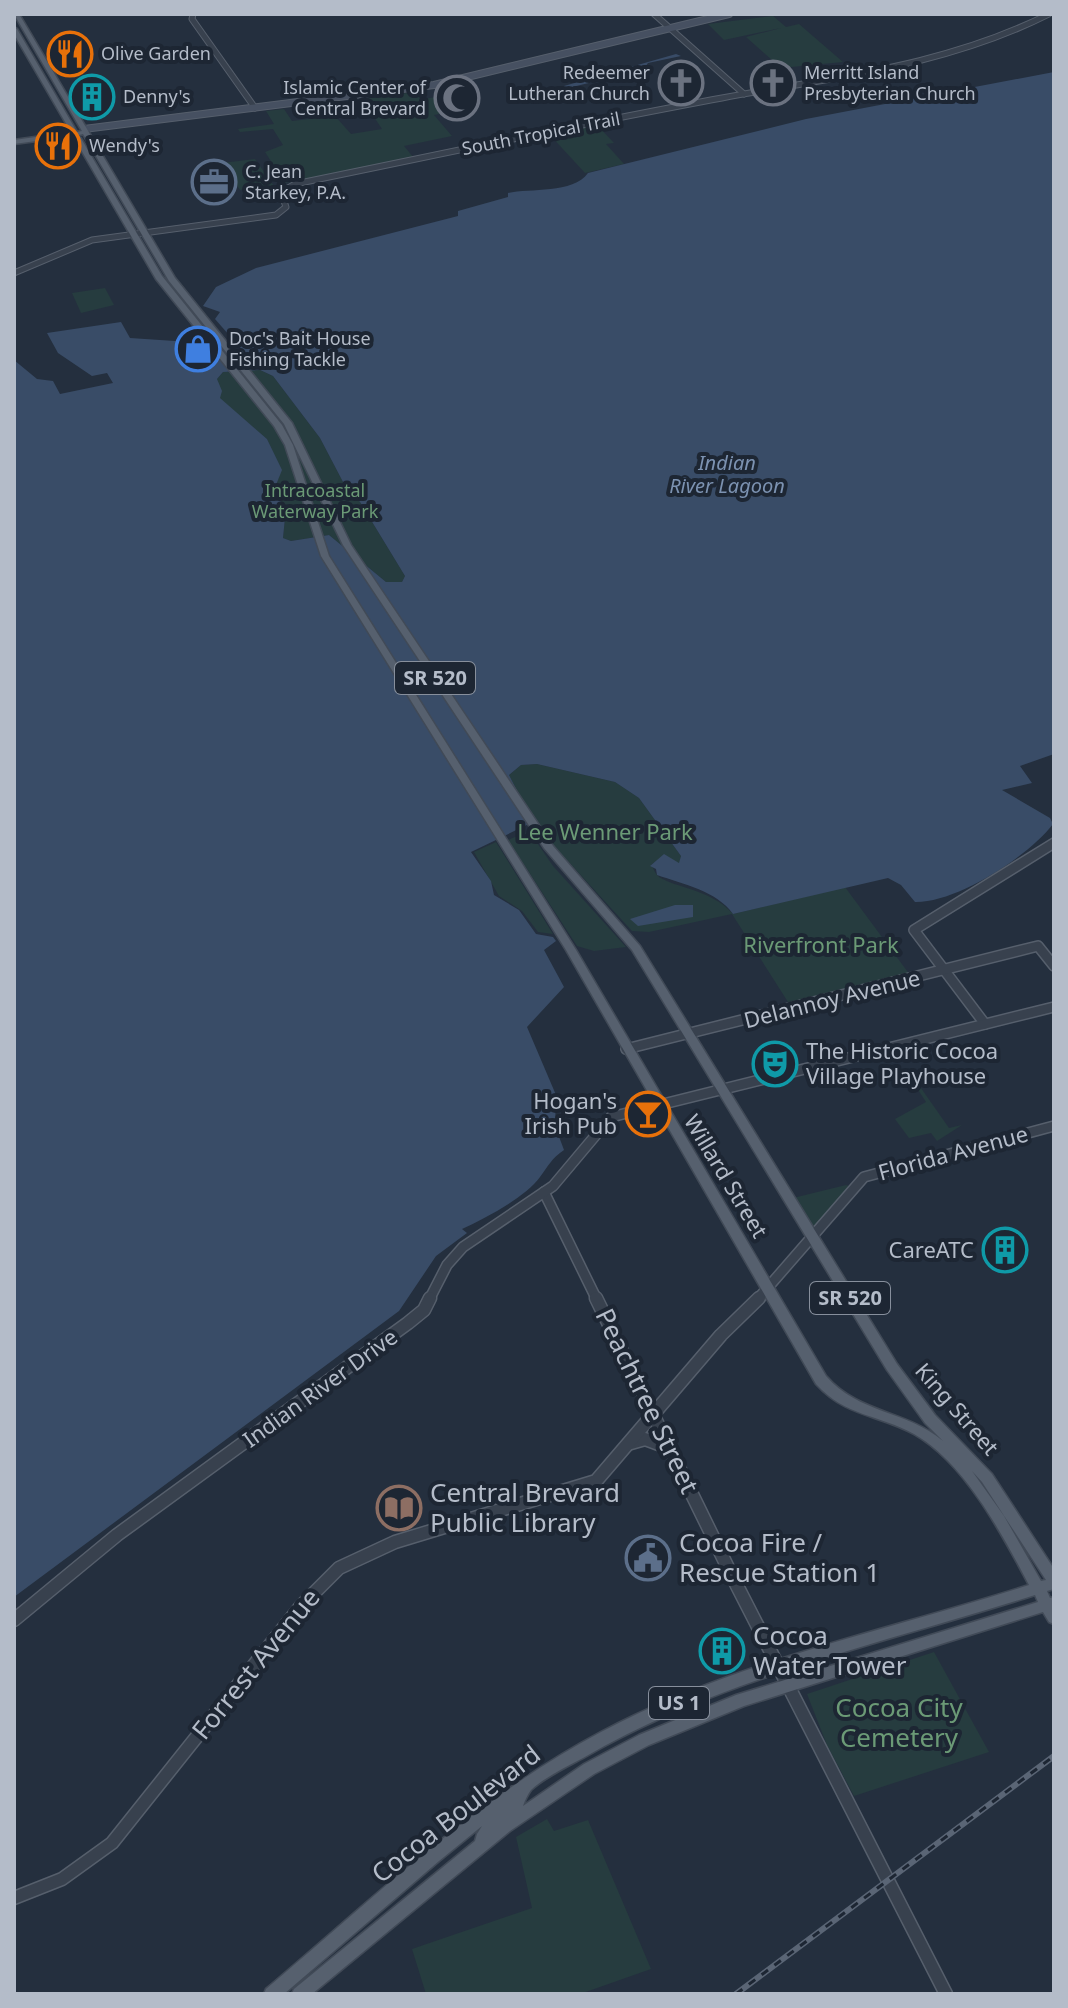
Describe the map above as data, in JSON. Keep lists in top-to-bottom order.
{
  "streets": {
    "main road": [
      "SR 520",
      "Willard Street",
      "King Street",
      "US 1",
      "Cocoa Boulevard"
    ],
    "street": [
      "South Tropical Trail",
      "Delannoy Avenue",
      "Florida Avenue",
      "Indian River Drive",
      "Peachtree Street",
      "Forrest Avenue"
    ]
  },
  "crossings": [
    ["South Tropical Trail", "SR 520"],
    ["SR 520", "Delannoy Avenue"],
    ["SR 520", "Willard Street"],
    ["SR 520", "King Street"],
    ["Delannoy Avenue", "Willard Street"],
    ["Florida Avenue", "Forrest Avenue"],
    ["Willard Street", "Indian River Drive"],
    ["Willard Street", "King Street"],
    ["Willard Street", "Forrest Avenue"],
    ["Indian River Drive", "Peachtree Street"],
    ["Peachtree Street", "Forrest Avenue"],
    ["Peachtree Street", "Cocoa Boulevard"],
    ["King Street", "Forrest Avenue"],
    ["King Street", "Cocoa Boulevard"]
  ],
  "water": ["Indian River Lagoon"],
  "parks": [
    "Intracoastal Waterway Park",
    "Lee Wenner Park",
    "Riverfront Park",
    "Cocoa City Cemetery"
  ],
  "places": {
    "restaurant": ["Olive Garden", "Wendy's"],
    "church": ["Redeemer Lutheran Church", "Merritt Island Presbyterian Church"],
    "building": ["Denny's", "CareATC", "Cocoa Water Tower"],
    "mosque": ["Islamic Center of Central Brevard"],
    "office": ["C. Jean Starkey, P.A."],
    "shop": ["Doc's Bait House Fishing Tackle"],
    "theatre": ["The Historic Cocoa Village Playhouse"],
    "bar": ["Hogan's Irish Pub"],
    "library": ["Central Brevard Public Library"],
    "public building": ["Cocoa Fire / Rescue Station 1"]
  }
}
